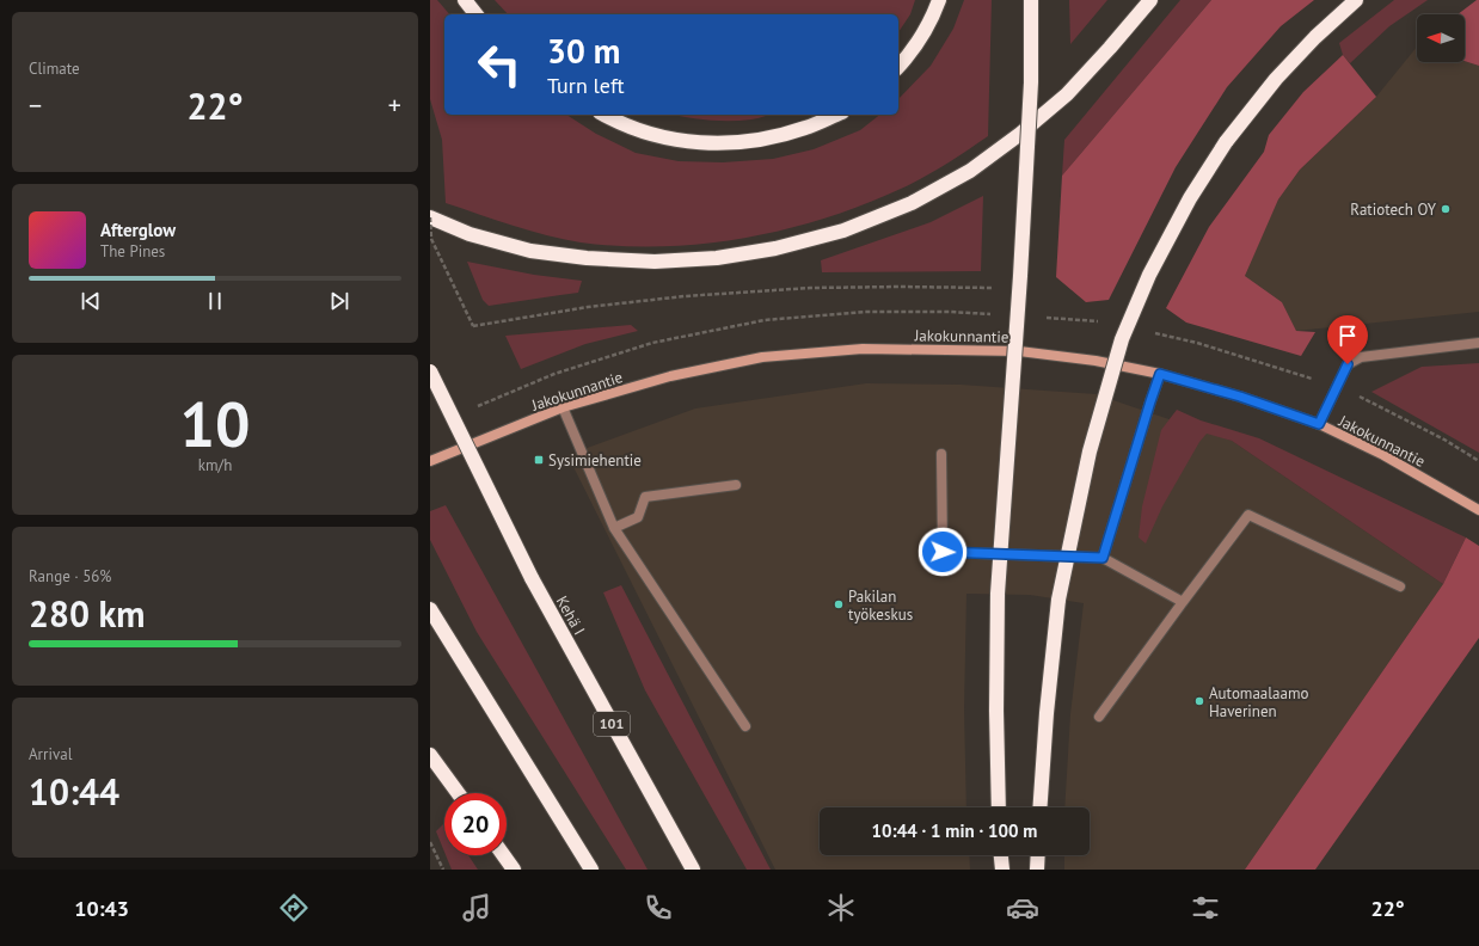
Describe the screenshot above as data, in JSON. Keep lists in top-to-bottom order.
{
  "streets": {
    "highway": ["Kehä I", "101"],
    "street": ["Jakokunnantie"]
  },
  "places": {
    "other": ["Ratiotech OY", "Pakilan työkeskus", "Automaalaamo Haverinen"],
    "transit": ["Sysimiehentie"]
  },
  "north": "left",
  "page": {
    "tile": [
      "Climate",
      ["10", "km/h"],
      ["Range · 56%", "280 km"],
      ["Arrival", "10:44"]
    ],
    "turn": ["30 m", "Turn left"],
    "heat": ["−", "22°", "+"],
    "song": ["Afterglow", "The Pines"],
    "limit": "20",
    "trip": "10:44 · 1 min · 100 m",
    "tabs": ["10:43", "22°"]
  }
}
